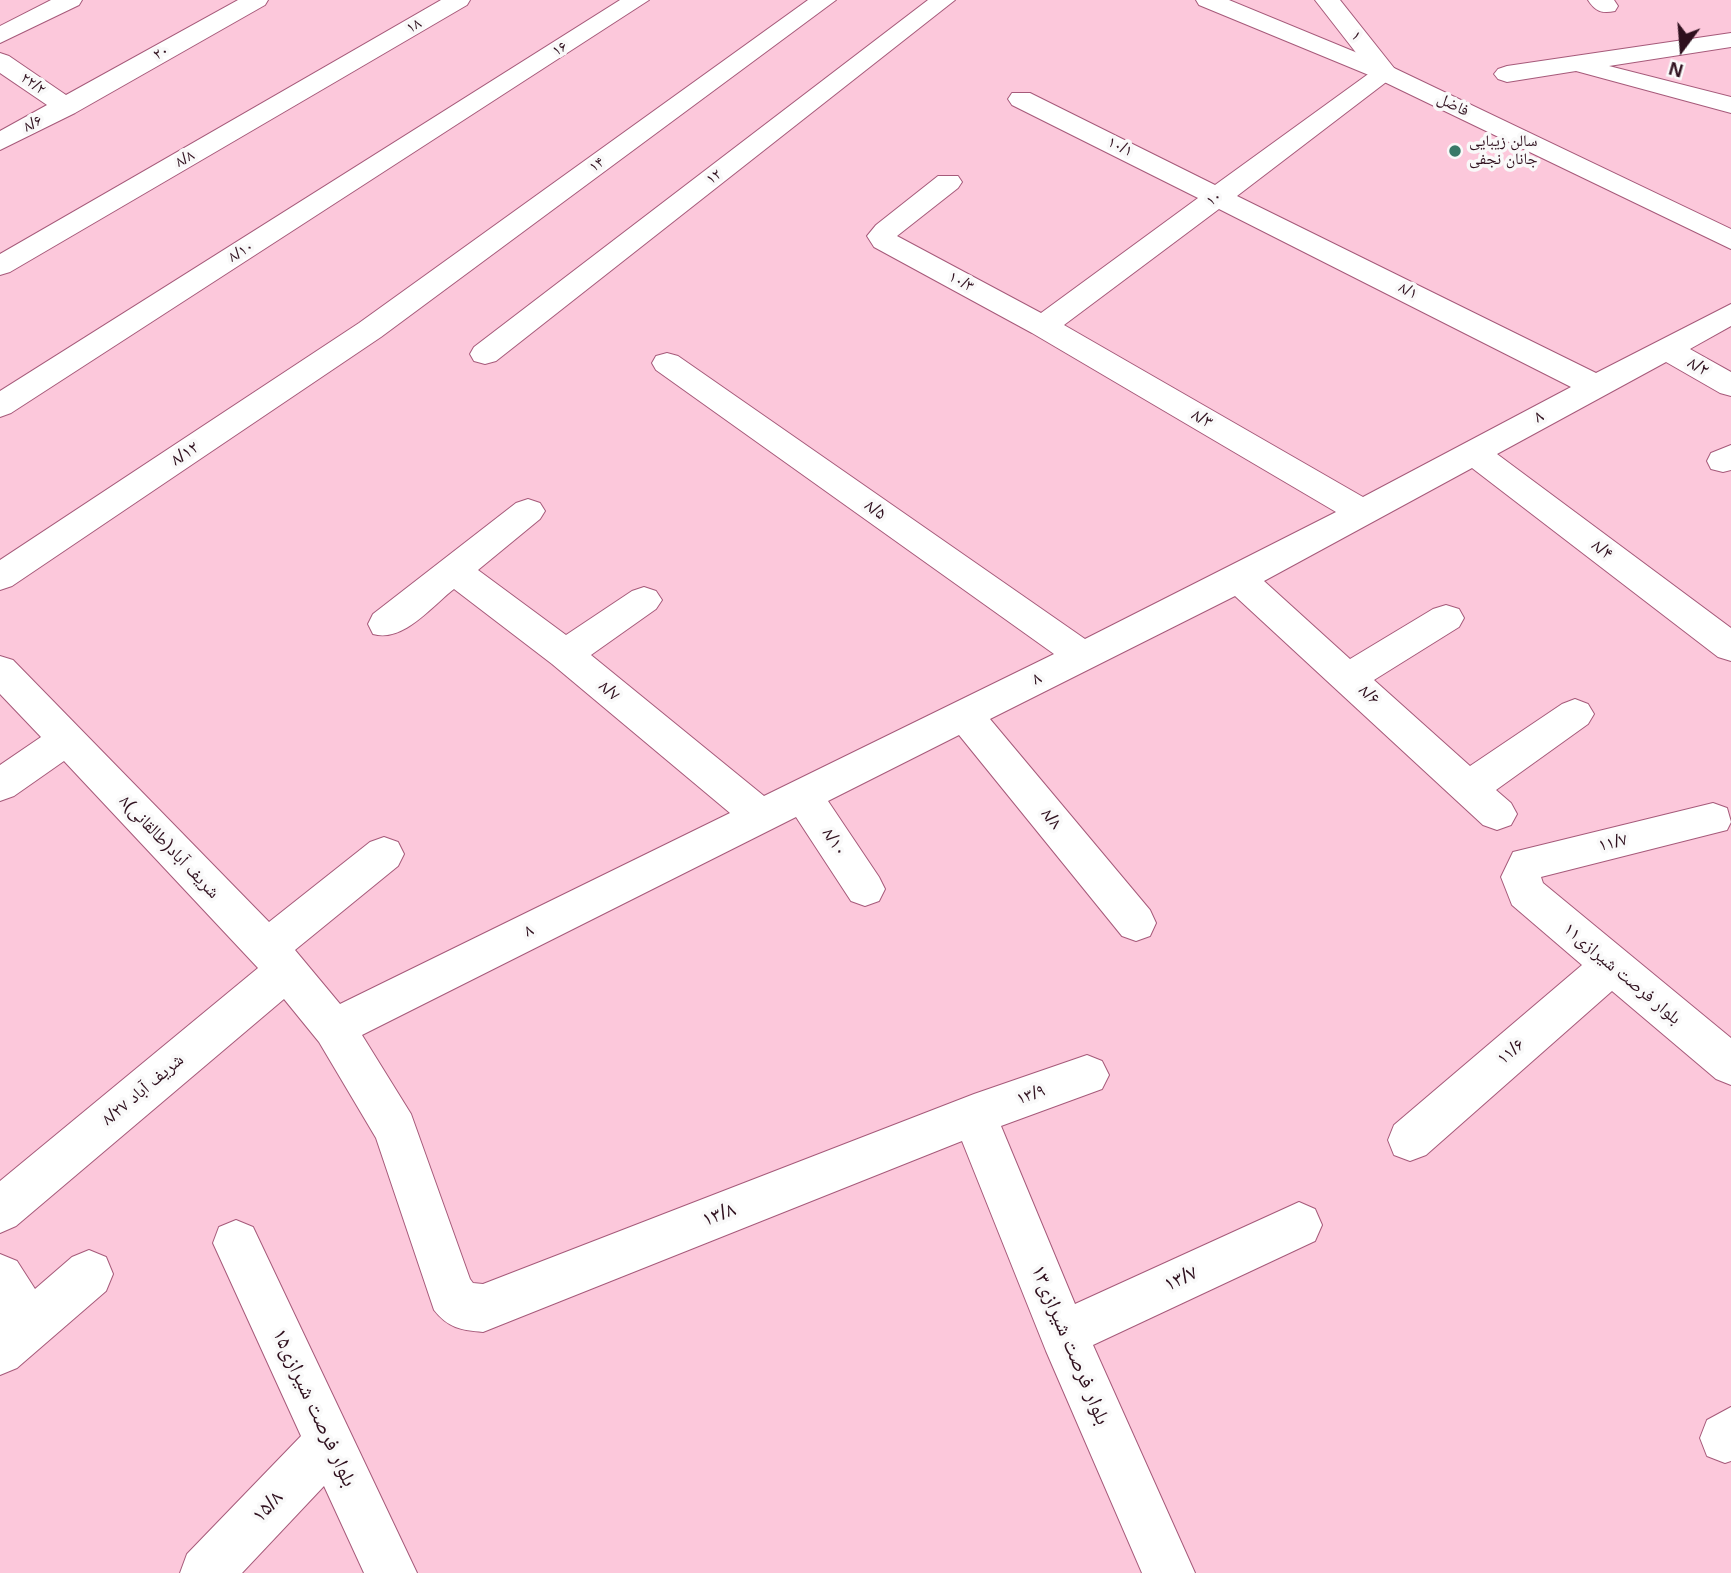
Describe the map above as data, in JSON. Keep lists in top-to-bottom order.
{
  "streets": {
    "street": [
      "۱۸",
      "۱",
      "۱۶",
      "۲۰",
      "۲۲/۲",
      "فاضل",
      "۸/۶",
      "۱۰/۱",
      "۸/۸",
      "۱۴",
      "۱۲",
      "۱۰",
      "۸/۱۰",
      "۱۰/۳",
      "۸/۱",
      "۸/۲",
      "۸",
      "۸/۳",
      "۸/۱۲",
      "۸/۵",
      "۸/۴",
      "۸/۷",
      "۱۱/۷",
      "۸شریف آباد(طالقانی)",
      "بلوار فرصت شیرازی۱۱",
      "۱۱/۶",
      "شریف آباد ۸/۲۷",
      "۱۳/۹",
      "۱۳/۸",
      "۱۳/۷",
      "بلوار فرصت شیرازی۱۳",
      "بلوار فرصت شیرازی۱۵",
      "۱۵/۸"
    ]
  },
  "crossings": [
    ["۱۸", "۸/۸"],
    ["۱", "فاضل"],
    ["۱", "۱۰"],
    ["۱۶", "۸/۱۰"],
    ["۲۰", "۲۲/۲"],
    ["۲۰", "۸/۶"],
    ["۲۲/۲", "۸/۶"],
    ["فاضل", "۱۰"],
    ["۸/۶", "۸"],
    ["۱۰/۱", "۱۰"],
    ["۱۰/۱", "۸/۱"],
    ["۸/۸", "۸"],
    ["۱۴", "۸/۱۲"],
    ["۱۰", "۱۰/۳"],
    ["۱۰", "۸/۱"],
    ["۱۰", "۸/۳"],
    ["۸/۱۰", "۸"],
    ["۱۰/۳", "۸/۳"],
    ["۸/۱", "۸"],
    ["۸/۲", "۸"],
    ["۸", "۸/۳"],
    ["۸", "۸/۵"],
    ["۸", "۸/۴"],
    ["۸", "۸/۷"],
    ["۸", "۸شریف آباد(طالقانی)"],
    ["۱۱/۷", "بلوار فرصت شیرازی۱۱"],
    ["۸شریف آباد(طالقانی)", "شریف آباد ۸/۲۷"],
    ["۸شریف آباد(طالقانی)", "۱۳/۸"],
    ["بلوار فرصت شیرازی۱۱", "۱۱/۶"],
    ["۱۳/۹", "۱۳/۸"],
    ["۱۳/۹", "بلوار فرصت شیرازی۱۳"],
    ["۱۳/۸", "بلوار فرصت شیرازی۱۳"],
    ["۱۳/۷", "بلوار فرصت شیرازی۱۳"],
    ["بلوار فرصت شیرازی۱۵", "۱۵/۸"]
  ],
  "places": ["سالن زیبایی جانان نجفی"],
  "north": "bottom"
}
